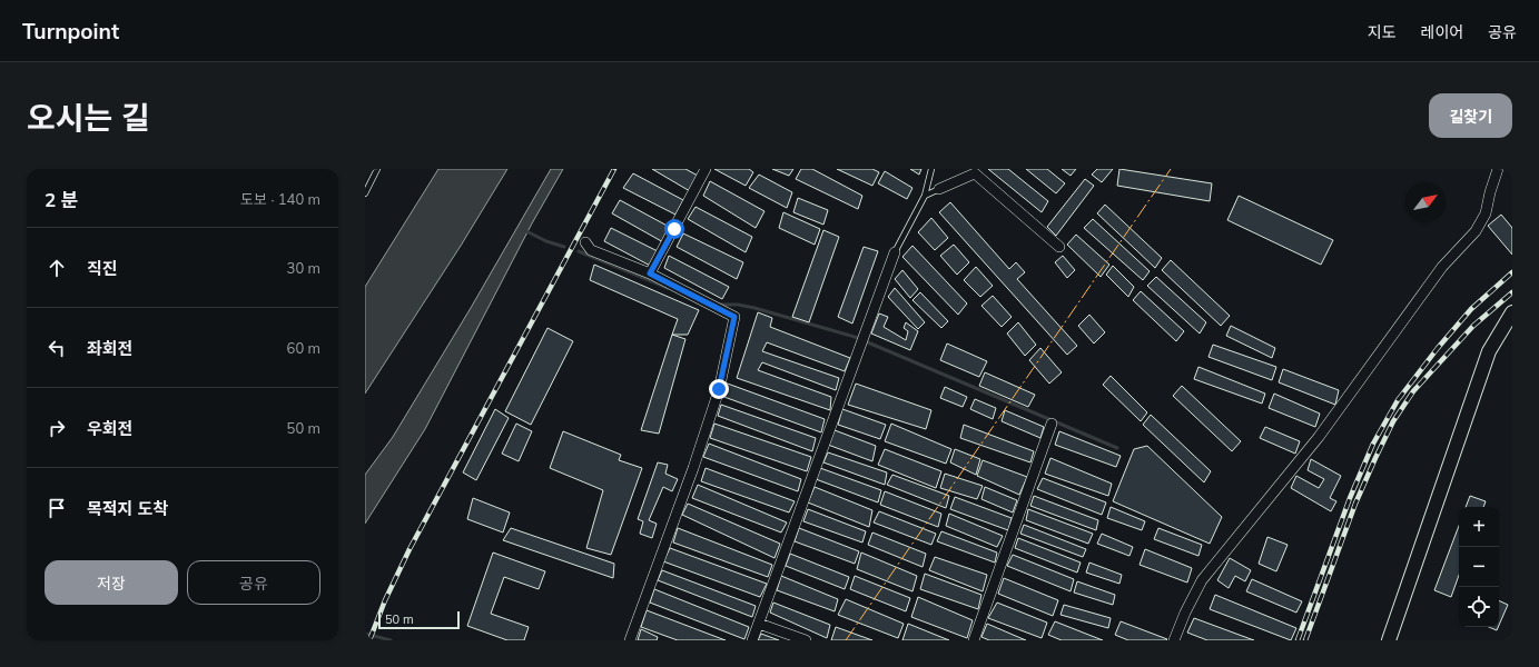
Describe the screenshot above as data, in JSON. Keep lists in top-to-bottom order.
{
  "scale_bar": "50 m",
  "north": "top right",
  "page": {
    "header": "Turnpoint",
    "nav": ["지도", "레이어", "공유"],
    "title": "오시는 길",
    "buttons": [
      "길찾기",
      ["저장", "공유"]
    ],
    "heading": ["2 분", "도보 · 140 m"],
    "list": [
      ["직진", "30 m"],
      ["좌회전", "60 m"],
      ["우회전", "50 m"],
      "목적지 도착"
    ],
    "map_buttons": ["+", "−"],
    "scale": "50 m"
  }
}
